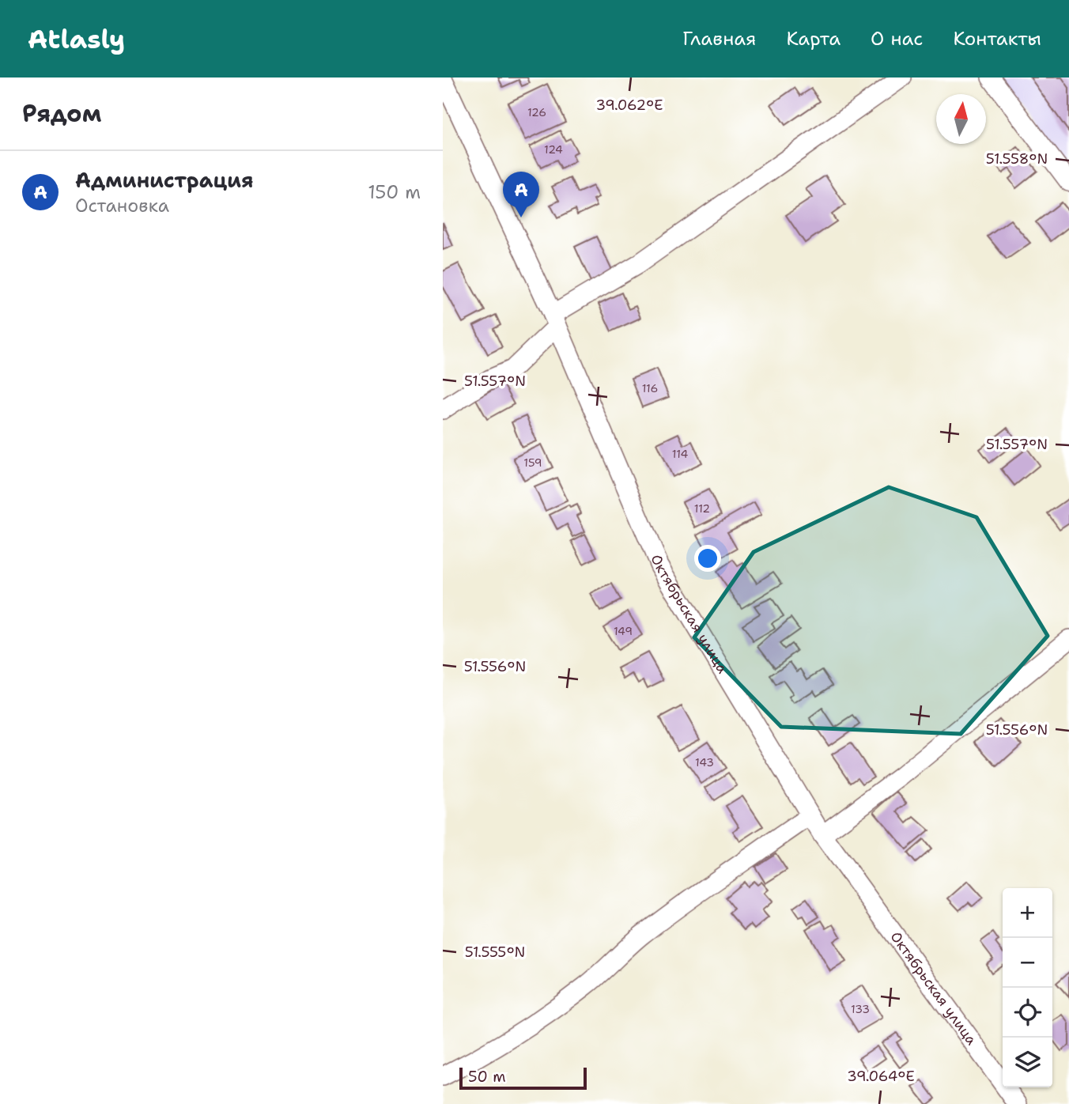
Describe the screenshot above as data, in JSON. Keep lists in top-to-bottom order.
{
  "streets": {
    "street": ["Октябрьская улица"]
  },
  "house_numbers": [
    "126",
    "124",
    "116",
    "114",
    "159",
    "112",
    "149",
    "143",
    "133"
  ],
  "scale_bar": "50 m",
  "north": "top",
  "page": {
    "header": "Atlasly",
    "nav": [
      "Главная",
      "Карта",
      "О нас",
      "Контакты"
    ],
    "heading": "Рядом",
    "list": [
      {
        "mark": "A",
        "name": "Администрация",
        "note": "Остановка",
        "value": "150 m"
      }
    ],
    "pins": "A",
    "map_buttons": ["+", "−"],
    "scale": "50 m"
  },
  "coordinates": [
    "39.062°E",
    "51.558°N",
    "51.557°N",
    "51.556°N",
    "51.555°N",
    "39.064°E"
  ]
}
